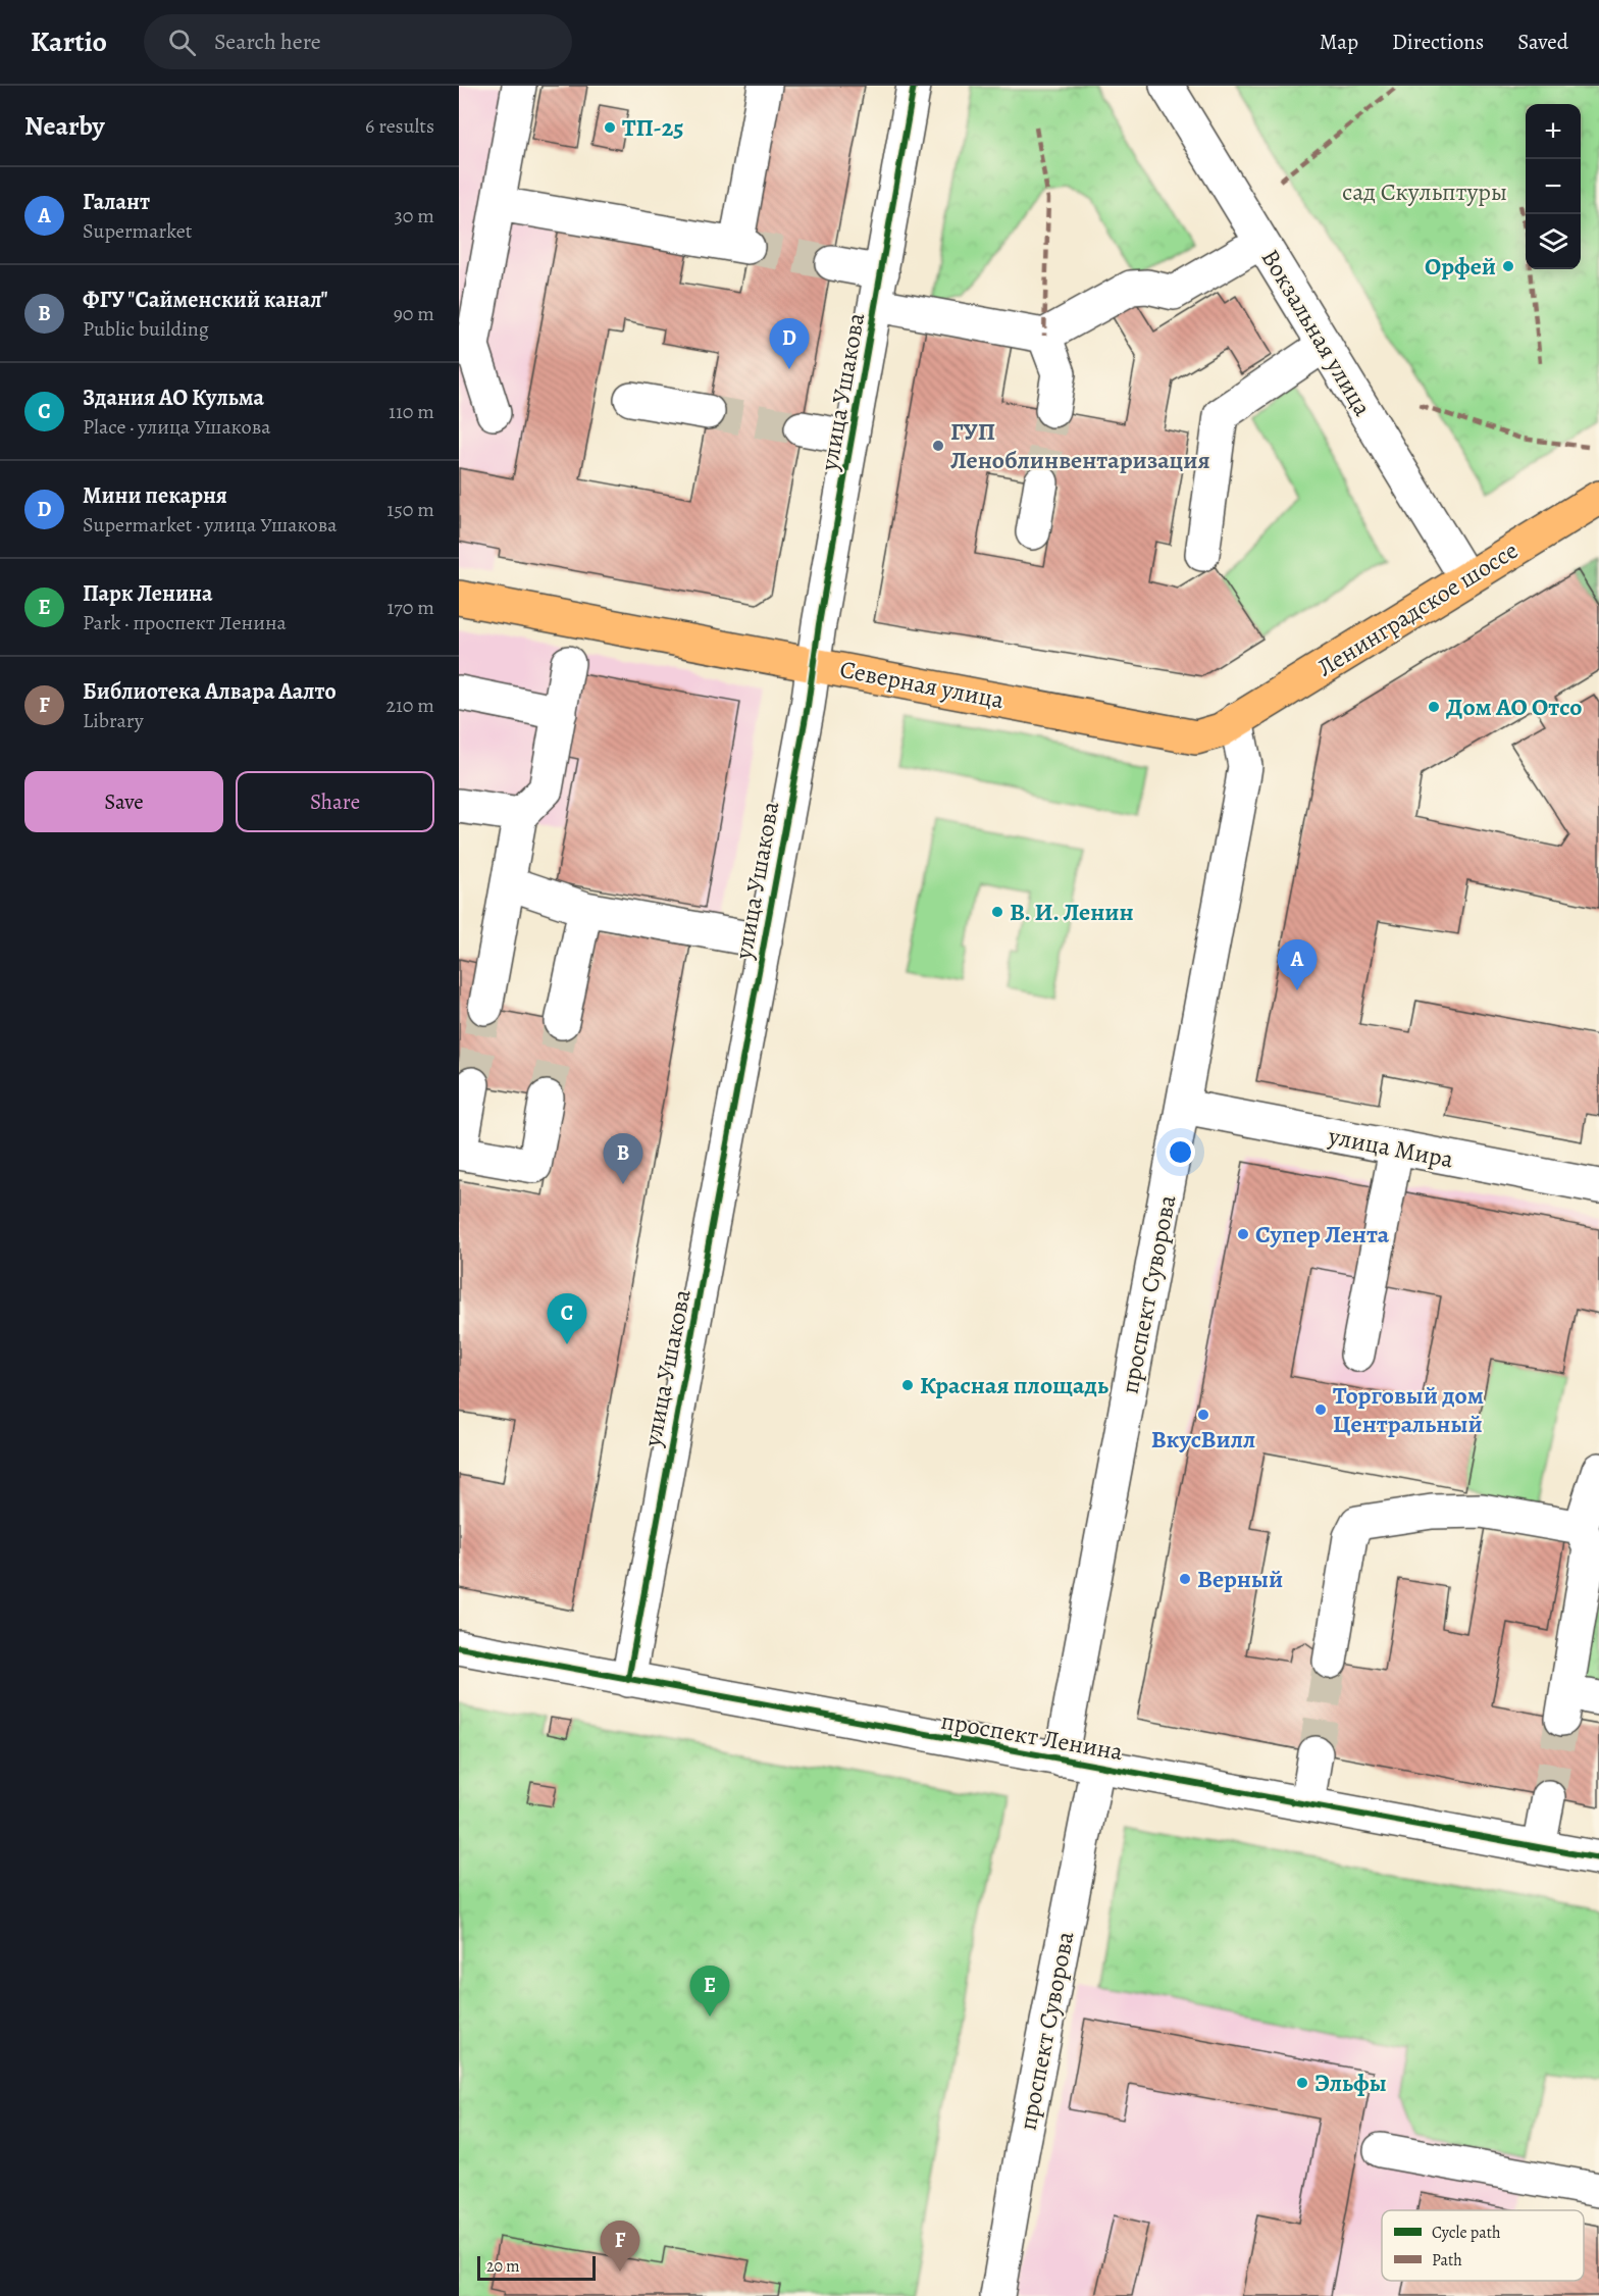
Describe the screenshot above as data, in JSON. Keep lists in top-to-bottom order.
{
  "streets": {
    "main road": ["Ленинградское шоссе", "Северная улица"],
    "street": [
      "Вокзальная улица",
      "улица Ушакова",
      "улица Мира",
      "проспект Суворова",
      "проспект Ленина"
    ]
  },
  "crossings": [
    ["Вокзальная улица", "Ленинградское шоссе"],
    ["улица Ушакова", "Северная улица"],
    ["улица Ушакова", "проспект Ленина"],
    ["Ленинградское шоссе", "Северная улица"],
    ["Ленинградское шоссе", "проспект Суворова"],
    ["Северная улица", "проспект Суворова"],
    ["улица Мира", "проспект Суворова"],
    ["проспект Суворова", "проспект Ленина"]
  ],
  "parks": ["сад Скульптуры"],
  "places": [
    "ТП-25",
    "Орфей",
    "ГУП Леноблинвентаризация",
    "Дом АО Отсо",
    "В. И. Ленин",
    "Супер Лента",
    "Красная площадь",
    "Торговый дом Центральный",
    "ВкусВилл",
    "Верный",
    "Эльфы"
  ],
  "legend": ["Cycle path", "Path"],
  "scale_bar": "20 m",
  "page": {
    "header": "Kartio",
    "search": "Search here",
    "nav": ["Map", "Directions", "Saved"],
    "heading": ["Nearby", "6 results"],
    "map_buttons": ["+", "−"],
    "list": [
      {
        "mark": "A",
        "name": "Галант",
        "note": "Supermarket",
        "value": "30 m"
      },
      {
        "mark": "B",
        "name": "ФГУ \"Сайменский канал\"",
        "note": "Public building",
        "value": "90 m"
      },
      {
        "mark": "C",
        "name": "Здания АО Кульма",
        "note": "Place · улица Ушакова",
        "value": "110 m"
      },
      {
        "mark": "D",
        "name": "Мини пекарня",
        "note": "Supermarket · улица Ушакова",
        "value": "150 m"
      },
      {
        "mark": "E",
        "name": "Парк Ленина",
        "note": "Park · проспект Ленина",
        "value": "170 m"
      },
      {
        "mark": "F",
        "name": "Библиотека Алвара Аалто",
        "note": "Library",
        "value": "210 m"
      }
    ],
    "pins": [
      "D",
      "A",
      "B",
      "C",
      "E",
      "F"
    ],
    "buttons": ["Save", "Share"],
    "scale": "20 m"
  }
}
